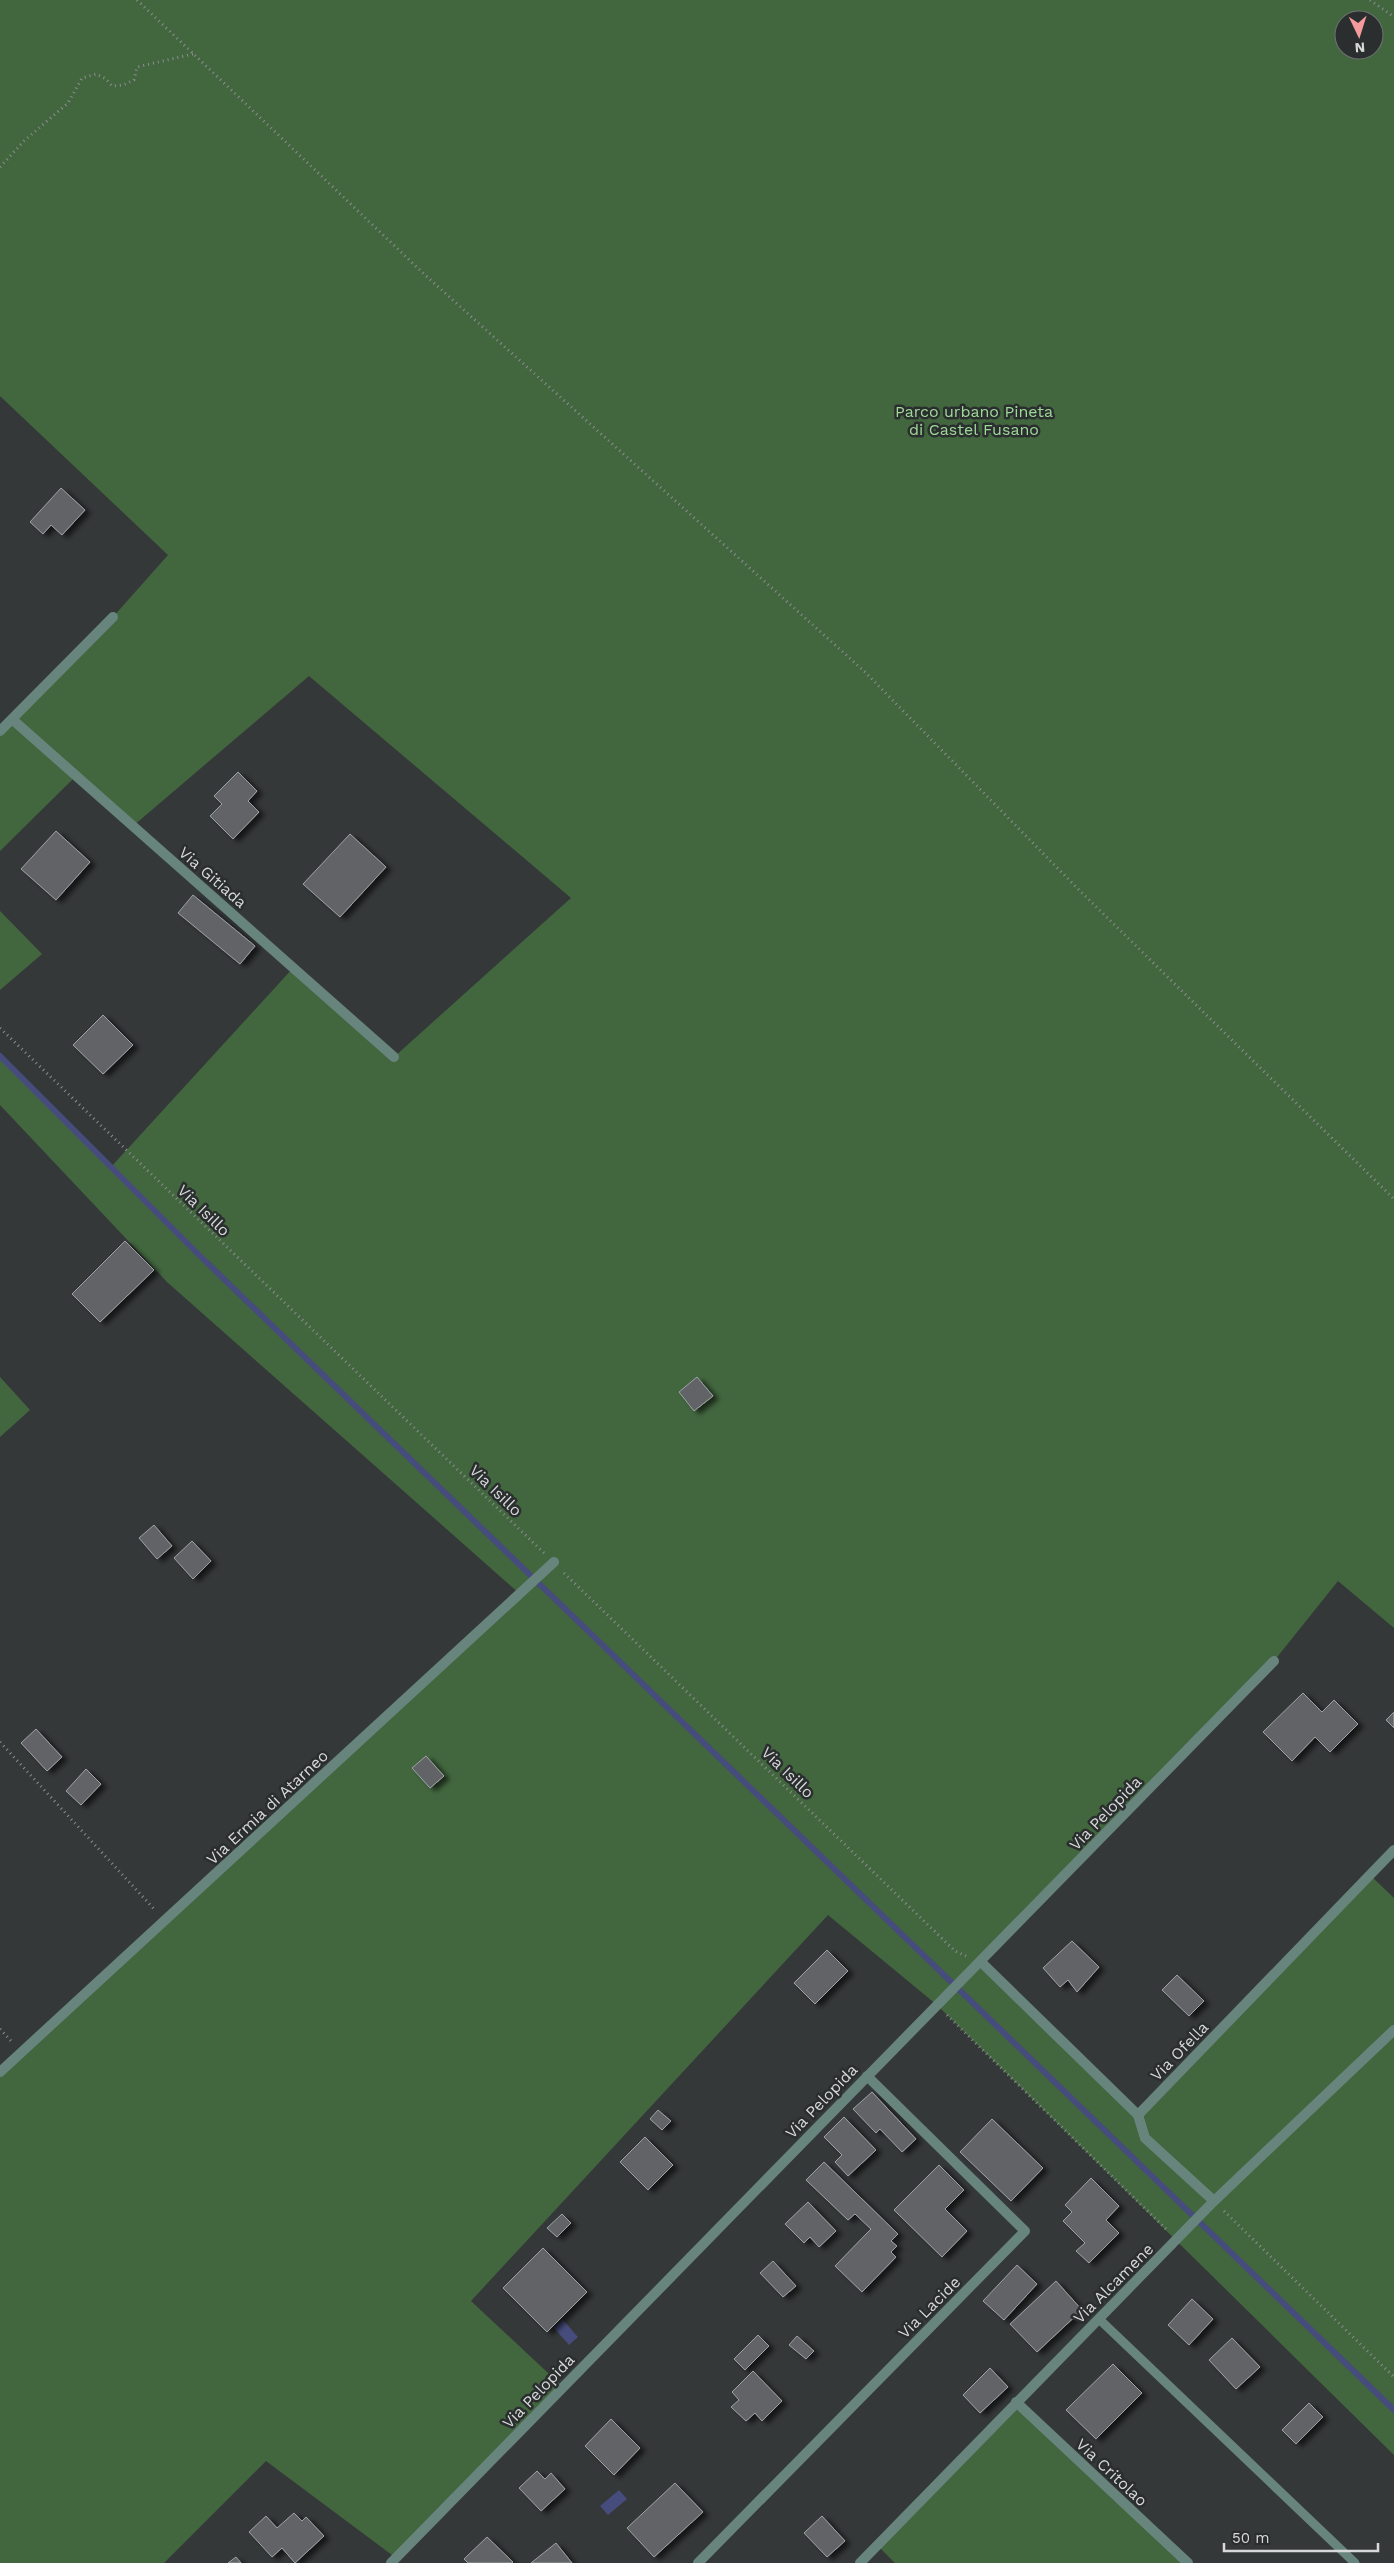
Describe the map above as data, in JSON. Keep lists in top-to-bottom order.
{
  "streets": {
    "street": [
      "Via Gitiada",
      "Via Ermia di Atarneo",
      "Via Pelopida",
      "Via Ofella",
      "Via Alcamene",
      "Via Lacide",
      "Via Critolao"
    ],
    "path": ["Via Isillo"]
  },
  "crossings": [
    ["Via Isillo", "Via Ermia di Atarneo"],
    ["Via Isillo", "Via Pelopida"],
    ["Via Pelopida", "Via Lacide"],
    ["Via Alcamene", "Via Critolao"]
  ],
  "parks": ["Parco urbano Pineta di Castel Fusano"],
  "scale_bar": "50 m",
  "north": "bottom"
}
